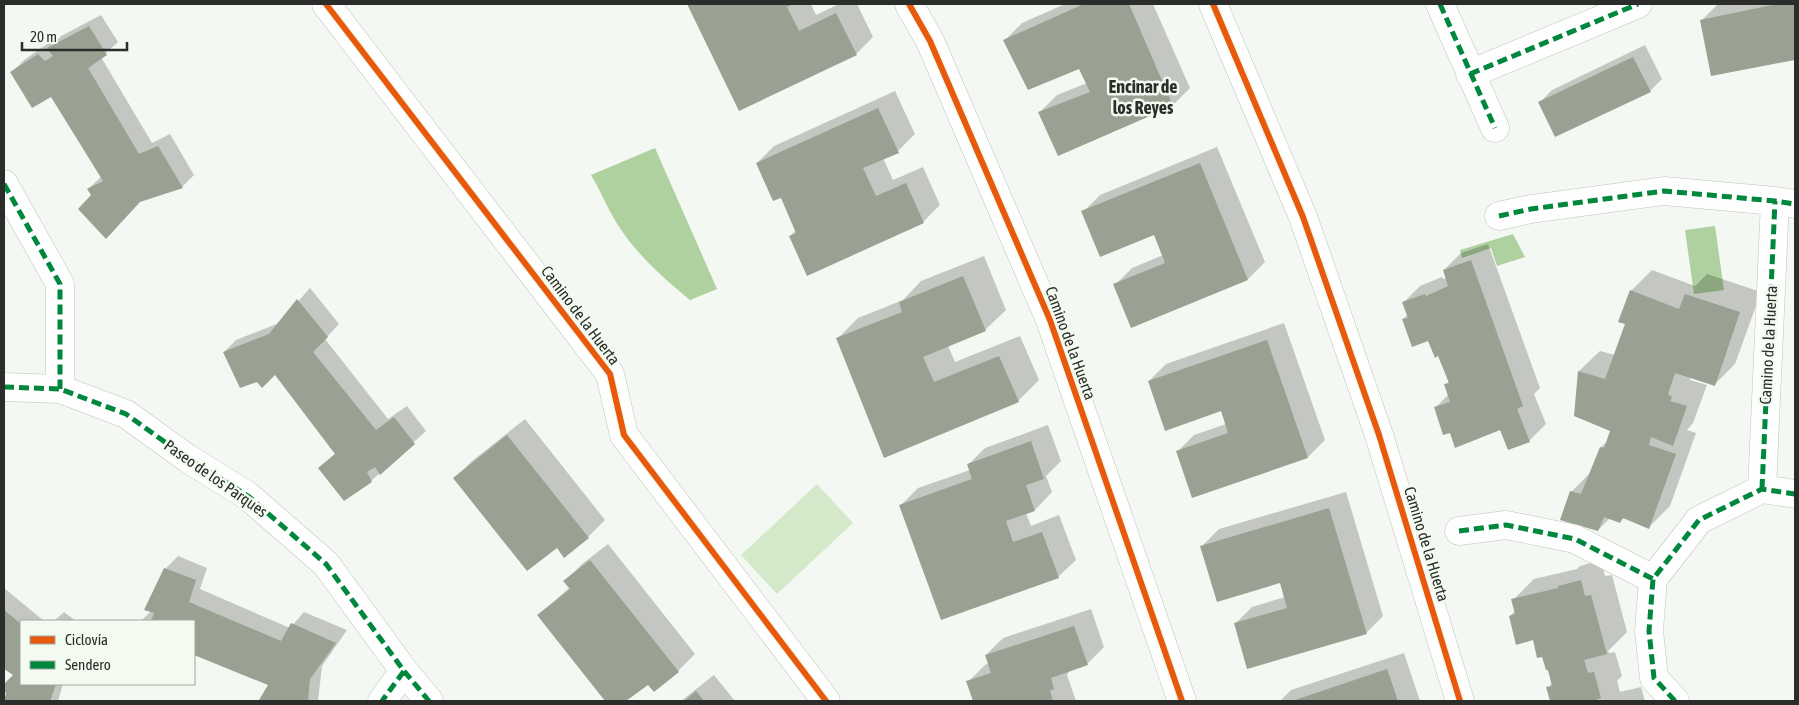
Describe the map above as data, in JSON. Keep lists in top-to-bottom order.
{
  "streets": {
    "street": ["Camino de la Huerta", "Paseo de los Parques"]
  },
  "districts": ["Encinar de los Reyes"],
  "legend": ["Ciclovía", "Sendero"],
  "scale_bar": "20 m"
}
